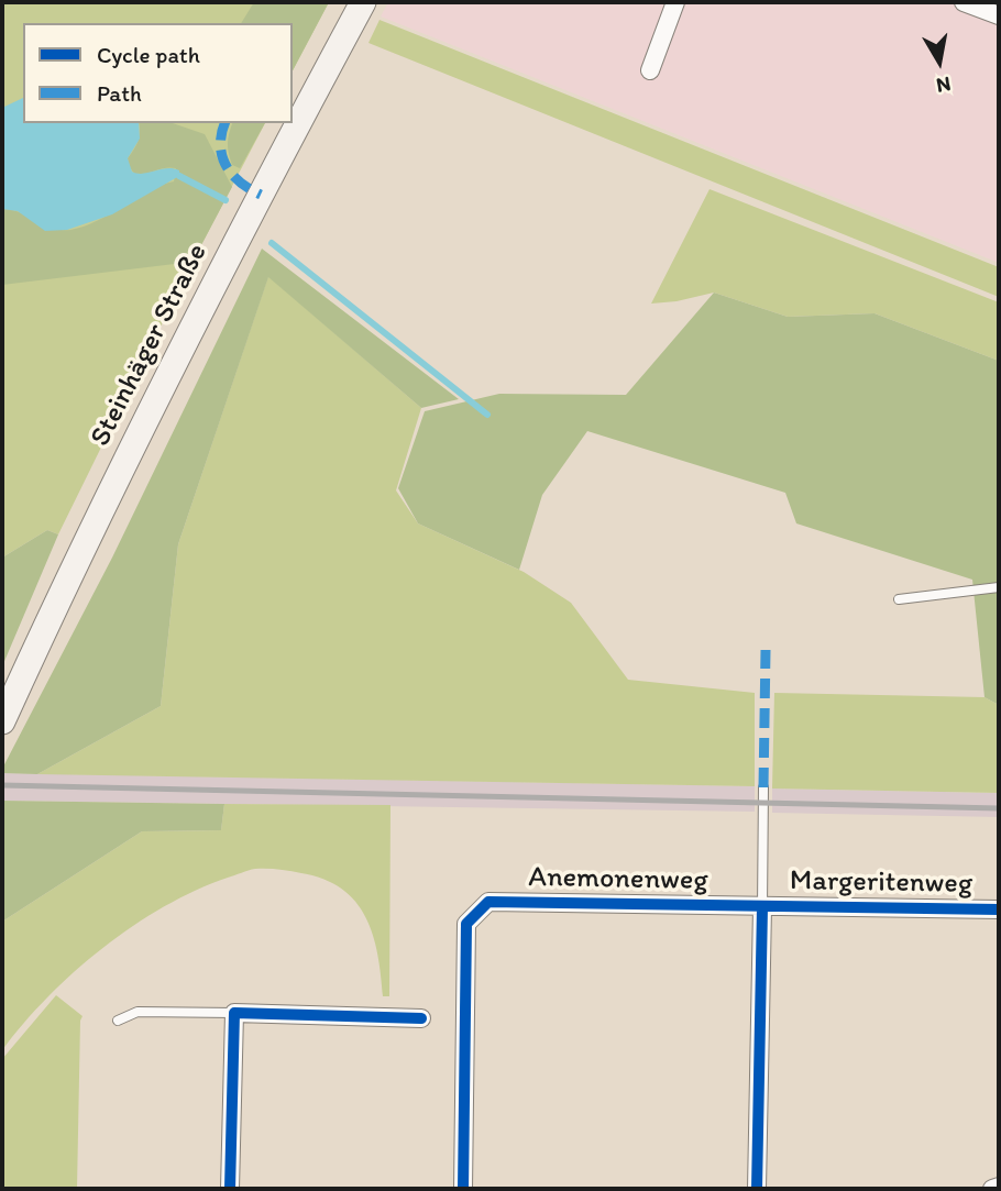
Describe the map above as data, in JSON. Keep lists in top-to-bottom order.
{
  "streets": {
    "main road": ["Steinhäger Straße"],
    "street": ["Anemonenweg", "Margeritenweg"]
  },
  "crossings": [
    ["Anemonenweg", "Margeritenweg"]
  ],
  "legend": ["Cycle path", "Path"],
  "north": "bottom"
}
